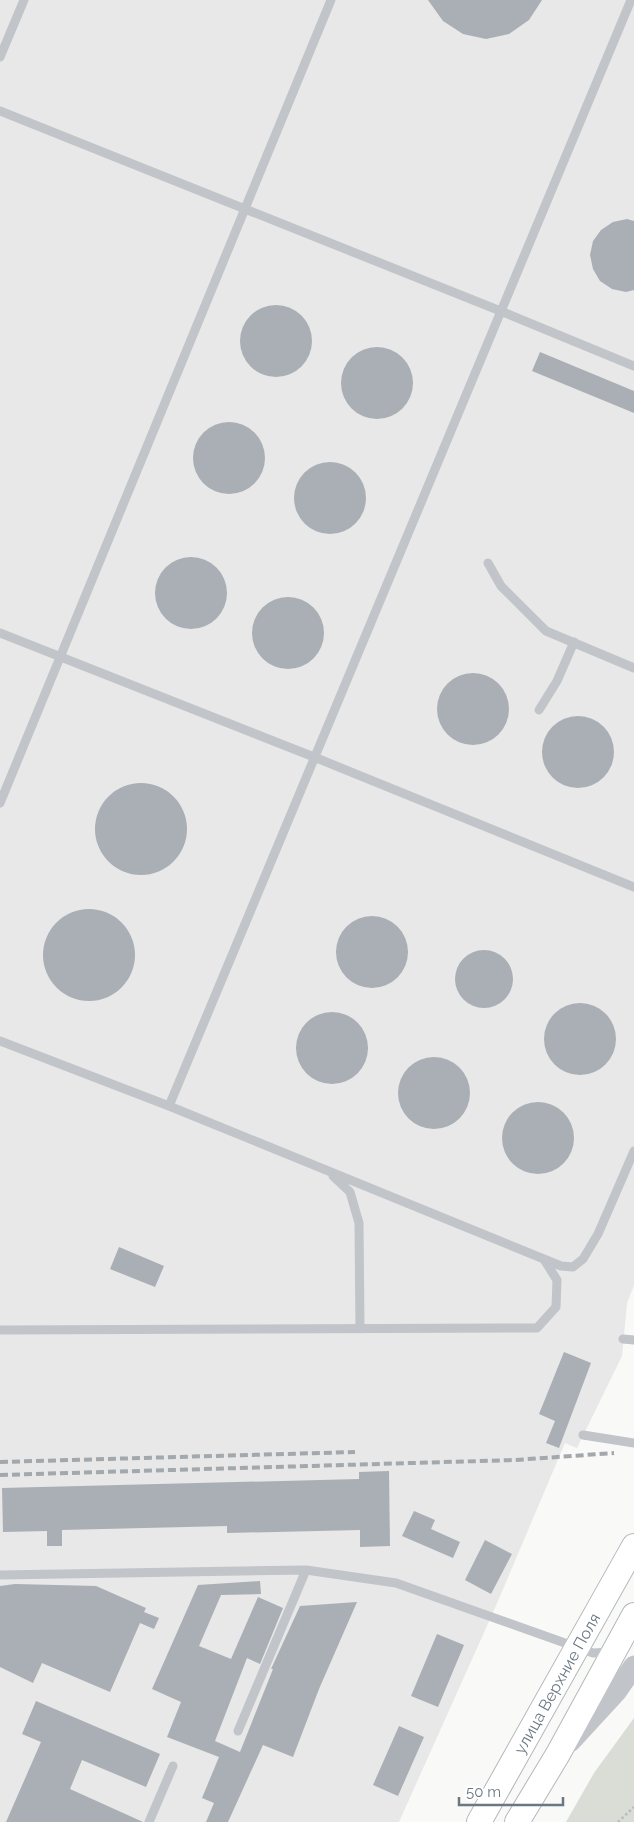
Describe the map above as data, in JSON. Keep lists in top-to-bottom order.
{
  "streets": {
    "main road": ["улица Верхние Поля"]
  },
  "scale_bar": "50 m"
}
